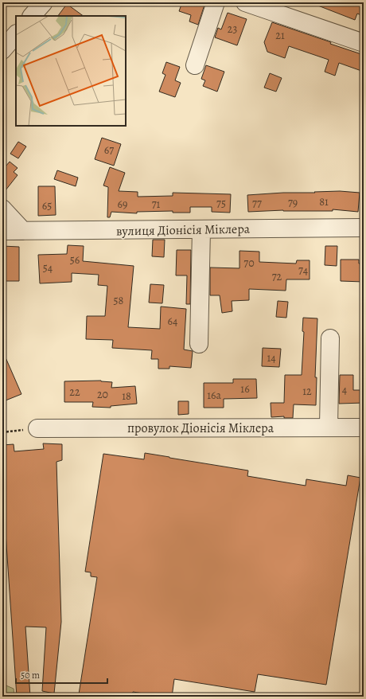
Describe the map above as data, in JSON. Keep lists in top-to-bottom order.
{
  "streets": {
    "street": ["вулиця Діонісія Міклера", "провулок Діонісія Міклера"]
  },
  "house_numbers": [
    "23",
    "21",
    "67",
    "81",
    "79",
    "75",
    "77",
    "69",
    "71",
    "65",
    "56",
    "70",
    "54",
    "74",
    "72",
    "58",
    "64",
    "14",
    "16",
    "4",
    "12",
    "22",
    "20",
    "16а",
    "18"
  ],
  "scale_bar": "50 m"
}
